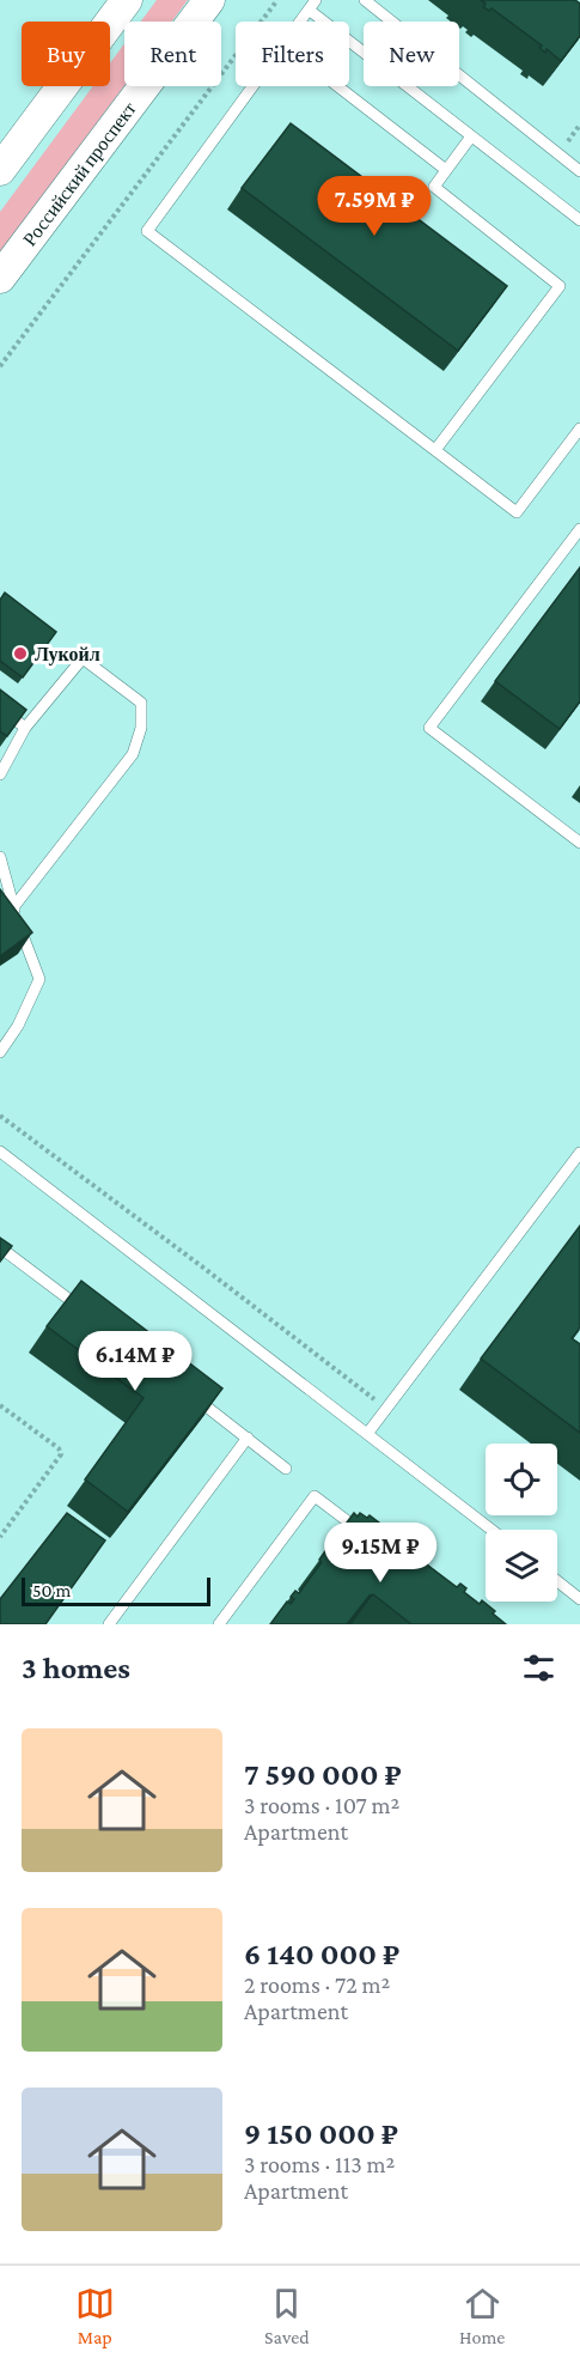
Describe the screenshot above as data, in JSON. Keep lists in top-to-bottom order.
{
  "streets": {
    "main road": ["Российский проспект"]
  },
  "places": ["Лукойл"],
  "scale_bar": "50 m",
  "page": {
    "chip": [
      "Buy",
      "Rent",
      "Filters",
      "New"
    ],
    "price": ["7.59M ₽", "6.14M ₽", "9.15M ₽"],
    "scale": "50 m",
    "heading": "3 homes",
    "list": [
      {
        "name": "7 590 000 ₽",
        "note": "3 rooms · 107 m² · Apartment"
      },
      {
        "name": "6 140 000 ₽",
        "note": "2 rooms · 72 m² · Apartment"
      },
      {
        "name": "9 150 000 ₽",
        "note": "3 rooms · 113 m² · Apartment"
      }
    ],
    "tabs": ["Map", "Saved", "Home"]
  }
}
